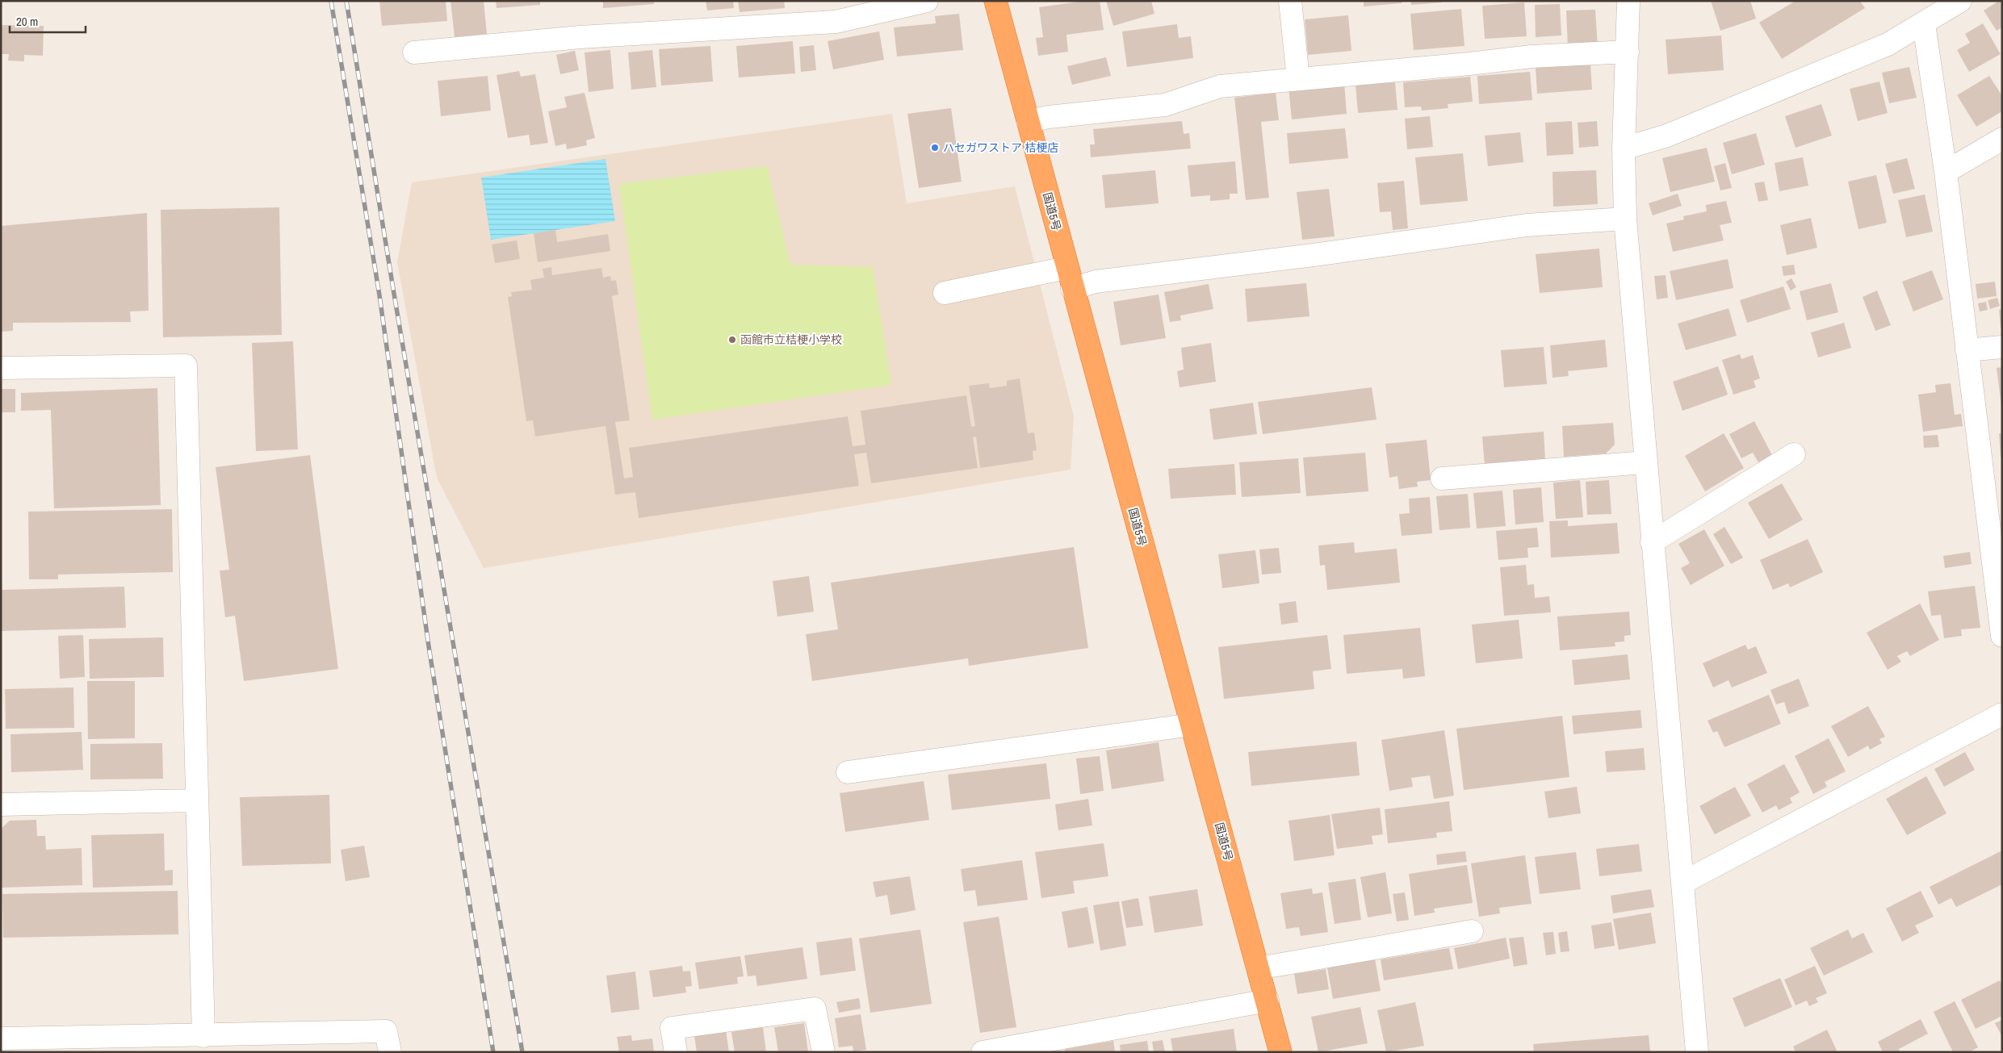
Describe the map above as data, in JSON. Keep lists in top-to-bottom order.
{
  "streets": {
    "highway": ["国道5号"]
  },
  "places": ["ハセガワストア 桔梗店", "函館市立桔梗小学校"],
  "scale_bar": "20 m"
}
